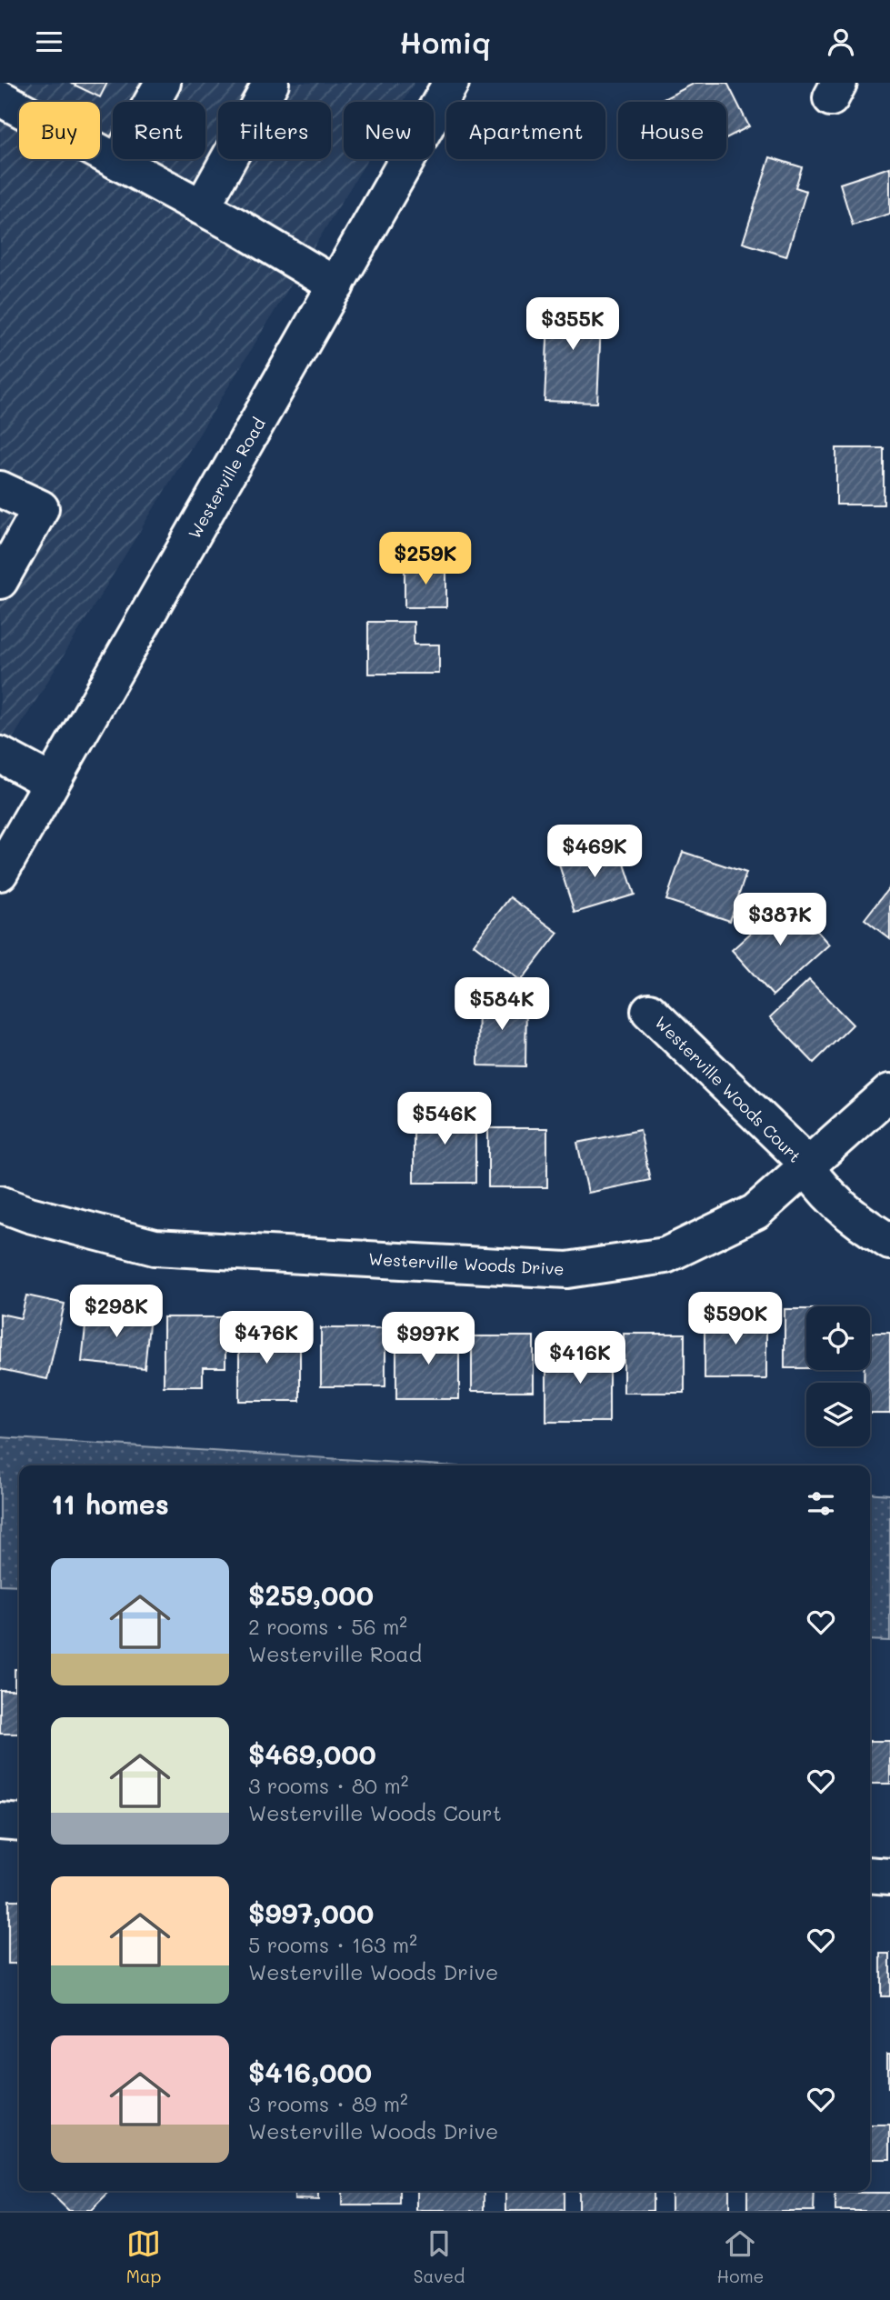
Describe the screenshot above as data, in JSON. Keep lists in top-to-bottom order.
{
  "streets": {
    "street": ["Westerville Road", "Westerville Woods Court", "Westerville Woods Drive"]
  },
  "crossings": [
    ["Westerville Woods Court", "Westerville Woods Drive"]
  ],
  "page": {
    "header": "Homiq",
    "chip": [
      "Buy",
      "Rent",
      "Filters",
      "New",
      "Apartment",
      "House"
    ],
    "price": [
      "$355K",
      "$259K",
      "$469K",
      "$387K",
      "$584K",
      "$546K",
      "$298K",
      "$590K",
      "$476K",
      "$997K",
      "$416K"
    ],
    "heading": "11 homes",
    "list": [
      {
        "name": "$259,000",
        "note": "2 rooms · 56 m² · Westerville Road"
      },
      {
        "name": "$469,000",
        "note": "3 rooms · 80 m² · Westerville Woods Court"
      },
      {
        "name": "$997,000",
        "note": "5 rooms · 163 m² · Westerville Woods Drive"
      },
      {
        "name": "$416,000",
        "note": "3 rooms · 89 m² · Westerville Woods Drive"
      }
    ],
    "tabs": ["Map", "Saved", "Home"]
  }
}
